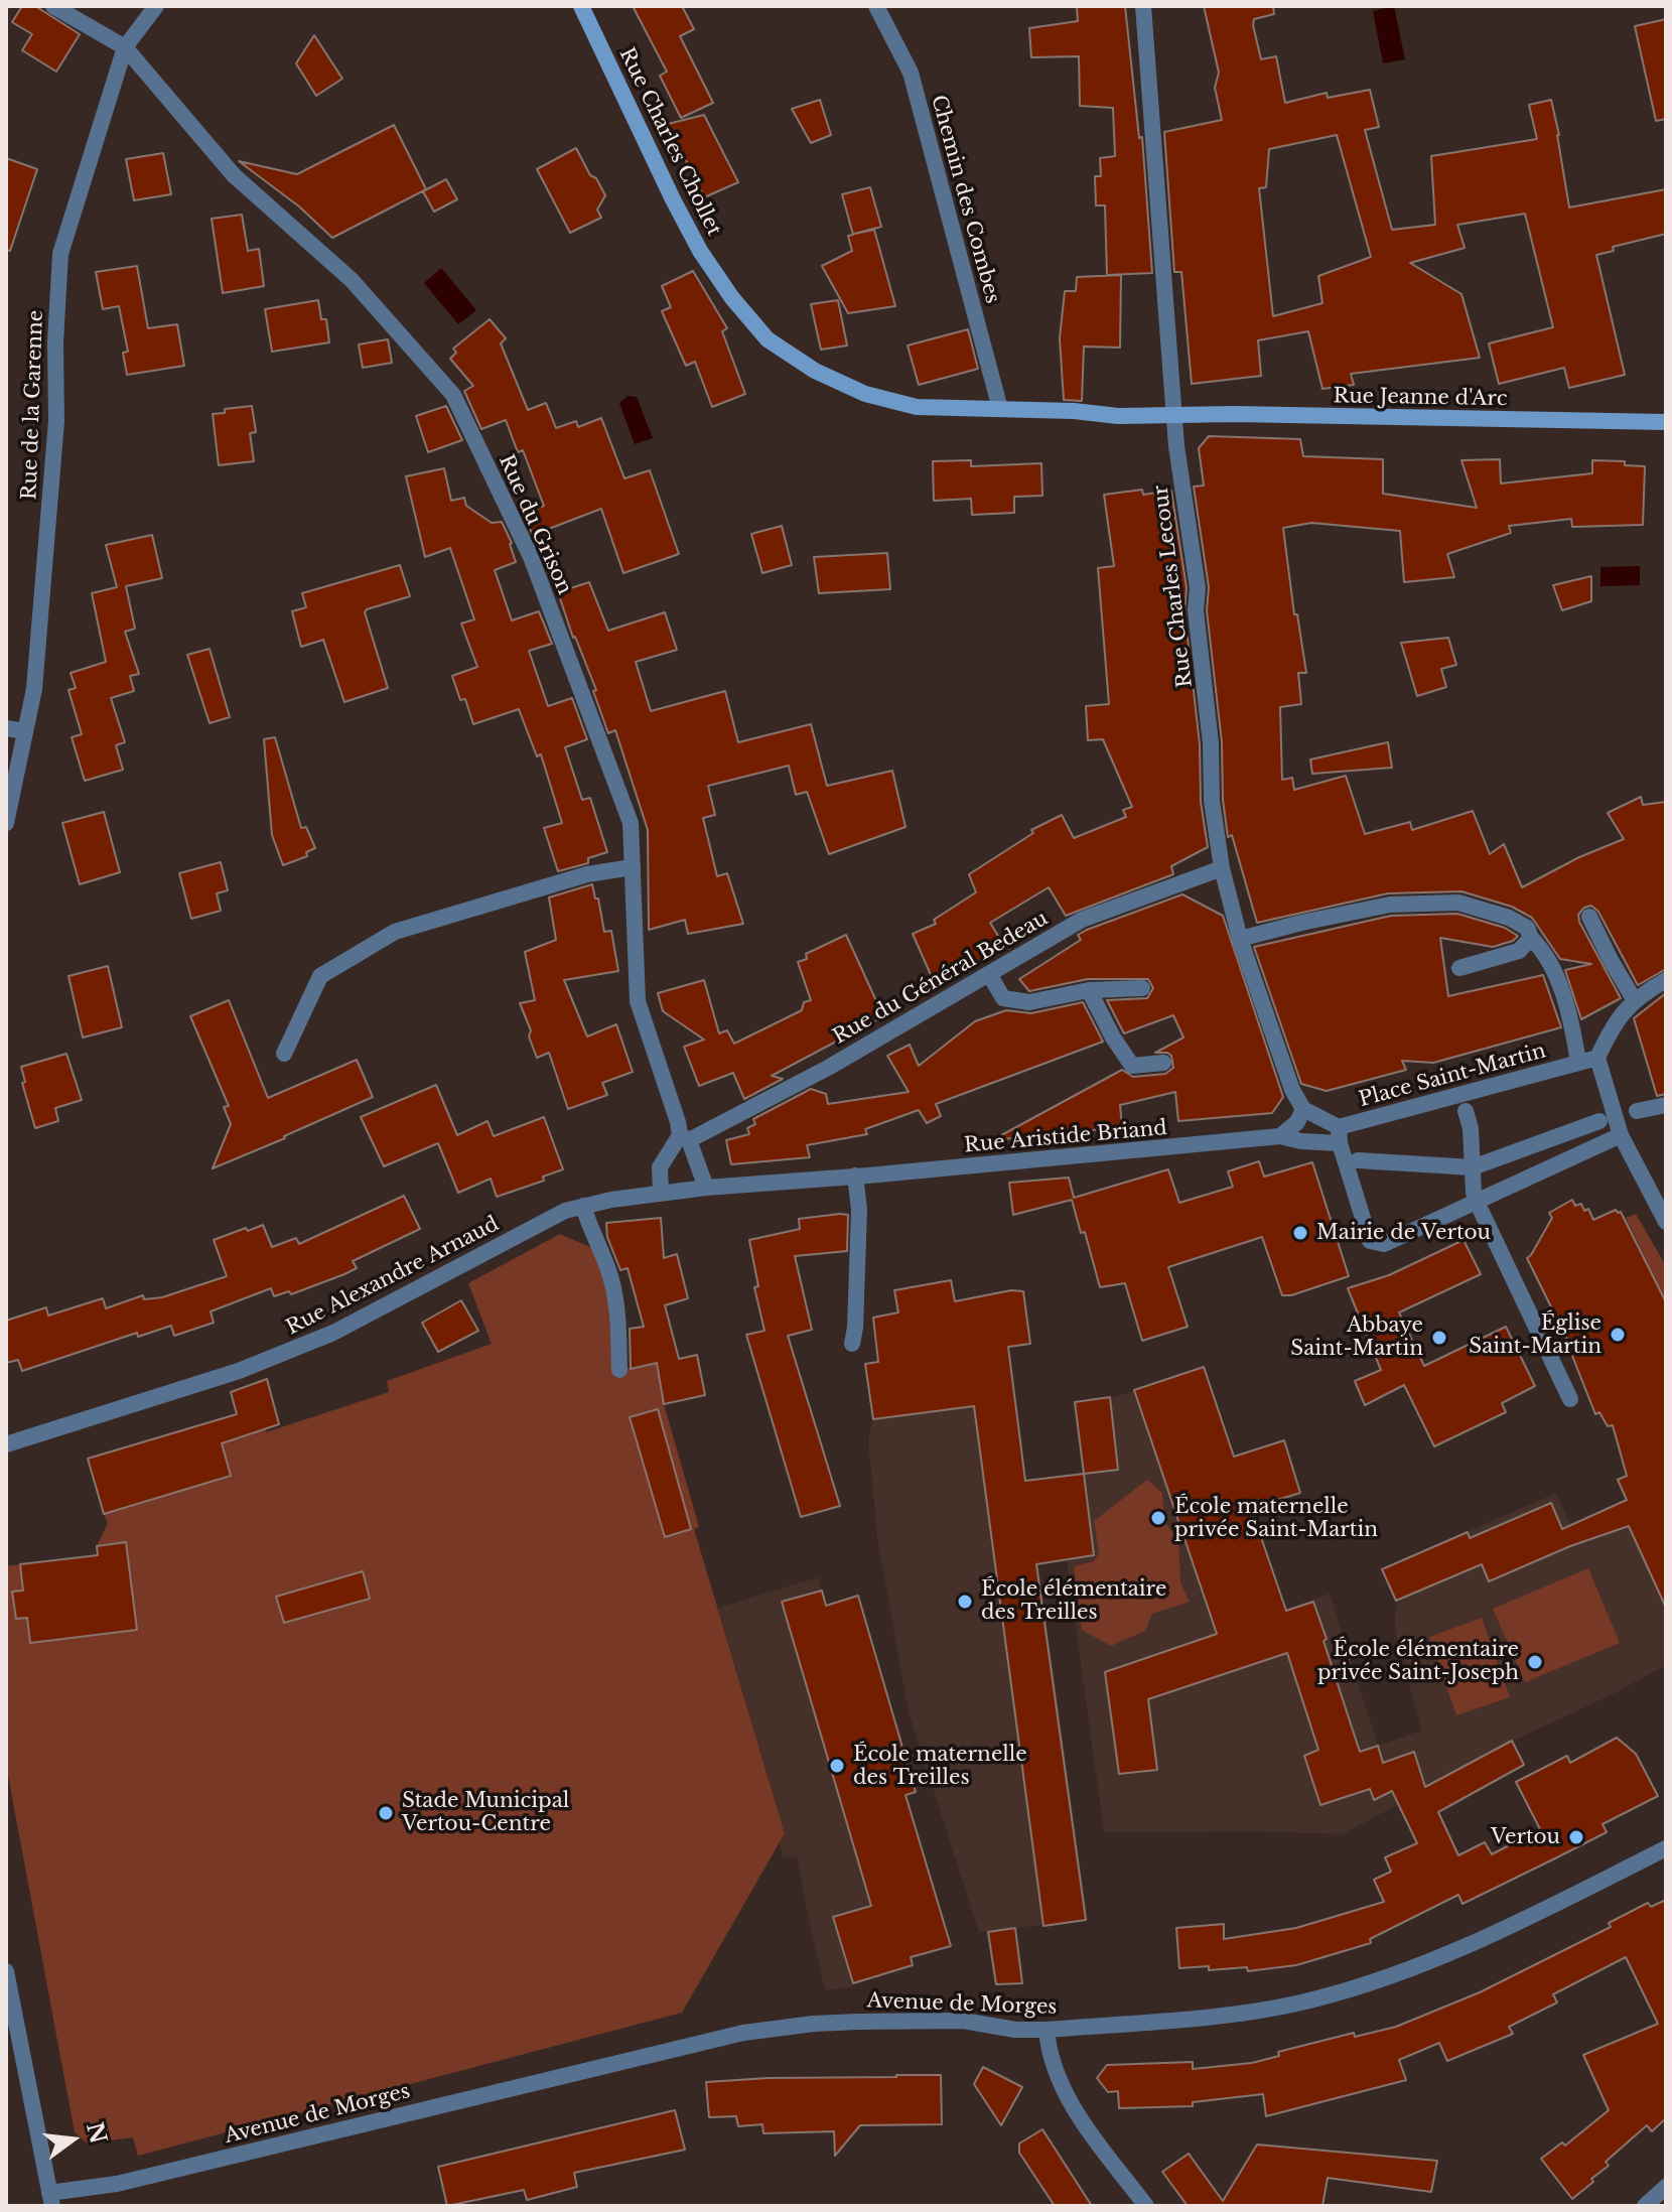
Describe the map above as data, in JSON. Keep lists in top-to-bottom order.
{
  "streets": {
    "street": [
      "Rue Charles Chollet",
      "Chemin des Combes",
      "Rue Jeanne d'Arc",
      "Rue de la Garenne",
      "Rue du Grison",
      "Rue Charles Lecour",
      "Rue du Général Bedeau",
      "Place Saint-Martin",
      "Rue Aristide Briand",
      "Rue Alexandre Arnaud",
      "Avenue de Morges"
    ]
  },
  "crossings": [
    ["Rue Charles Chollet", "Chemin des Combes"],
    ["Rue Charles Chollet", "Rue Jeanne d'Arc"],
    ["Rue Charles Chollet", "Rue Charles Lecour"],
    ["Rue Jeanne d'Arc", "Rue Charles Lecour"],
    ["Rue de la Garenne", "Rue du Grison"],
    ["Rue du Grison", "Rue du Général Bedeau"],
    ["Rue du Grison", "Rue Aristide Briand"],
    ["Rue Charles Lecour", "Rue du Général Bedeau"],
    ["Place Saint-Martin", "Rue Aristide Briand"],
    ["Rue Aristide Briand", "Rue Alexandre Arnaud"]
  ],
  "places": [
    "Mairie de Vertou",
    "Église Saint-Martin",
    "Abbaye Saint-Martin",
    "École maternelle privée Saint-Martin",
    "École élémentaire des Treilles",
    "École élémentaire privée Saint-Joseph",
    "École maternelle des Treilles",
    "Stade Municipal Vertou-Centre",
    "Vertou"
  ],
  "north": "right"
}
